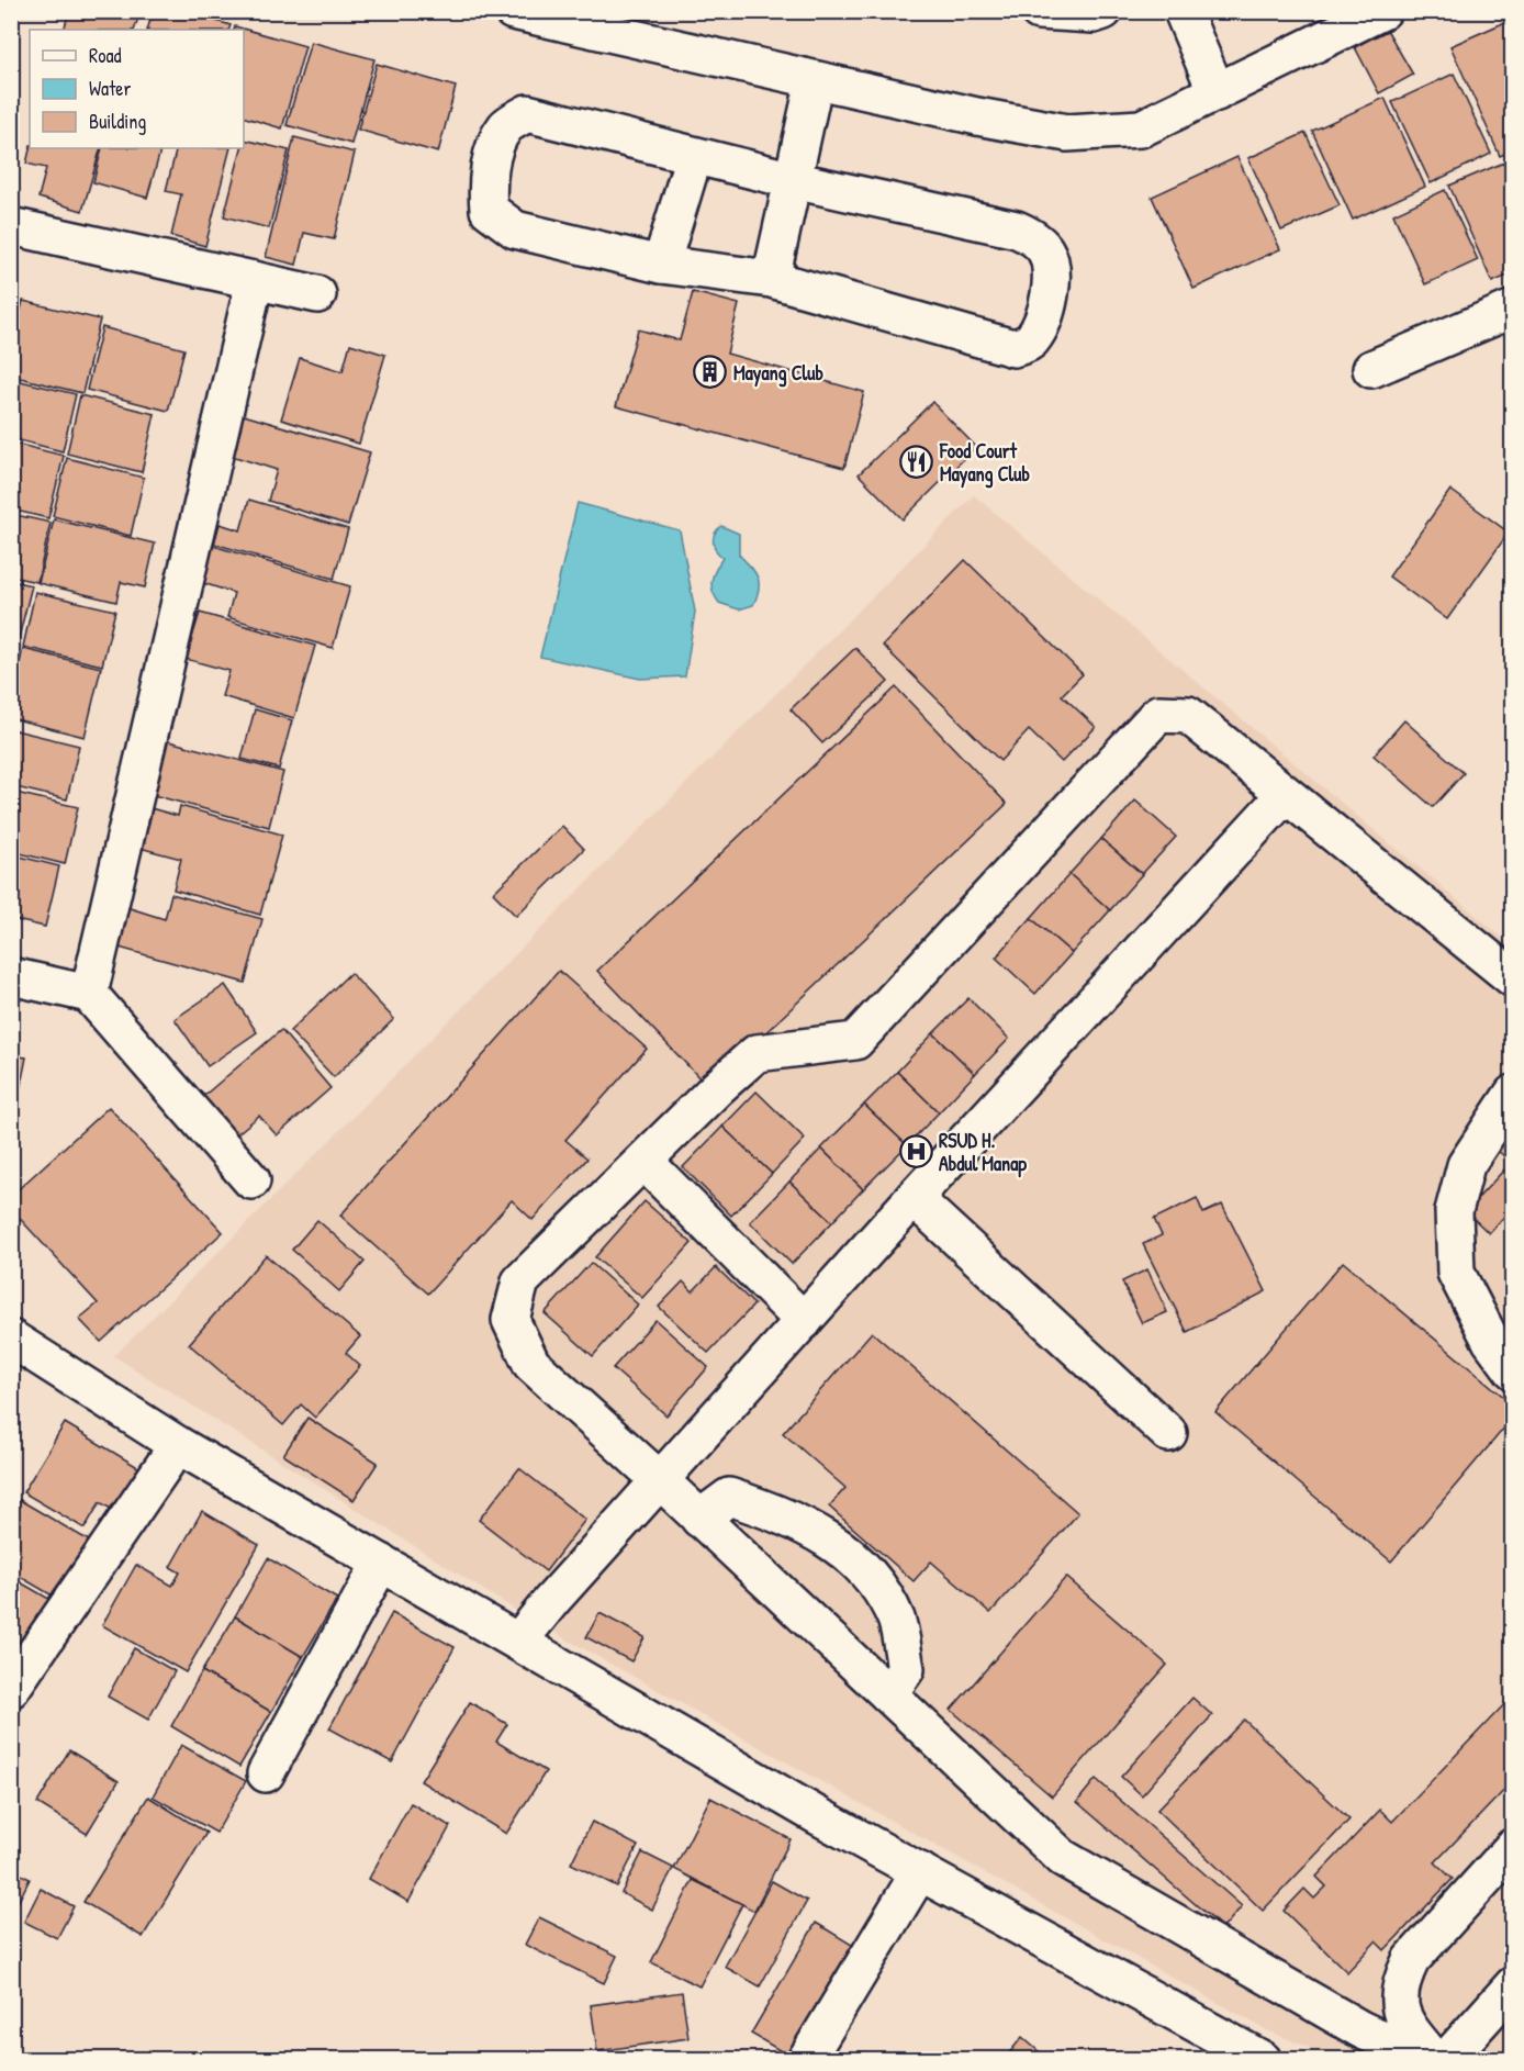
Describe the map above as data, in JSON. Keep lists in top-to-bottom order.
{
  "places": {
    "building": ["Mayang Club"],
    "restaurant": ["Food Court Mayang Club"],
    "hospital": ["RSUD H. Abdul Manap"]
  },
  "legend": ["Road", "Water", "Building"]
}
